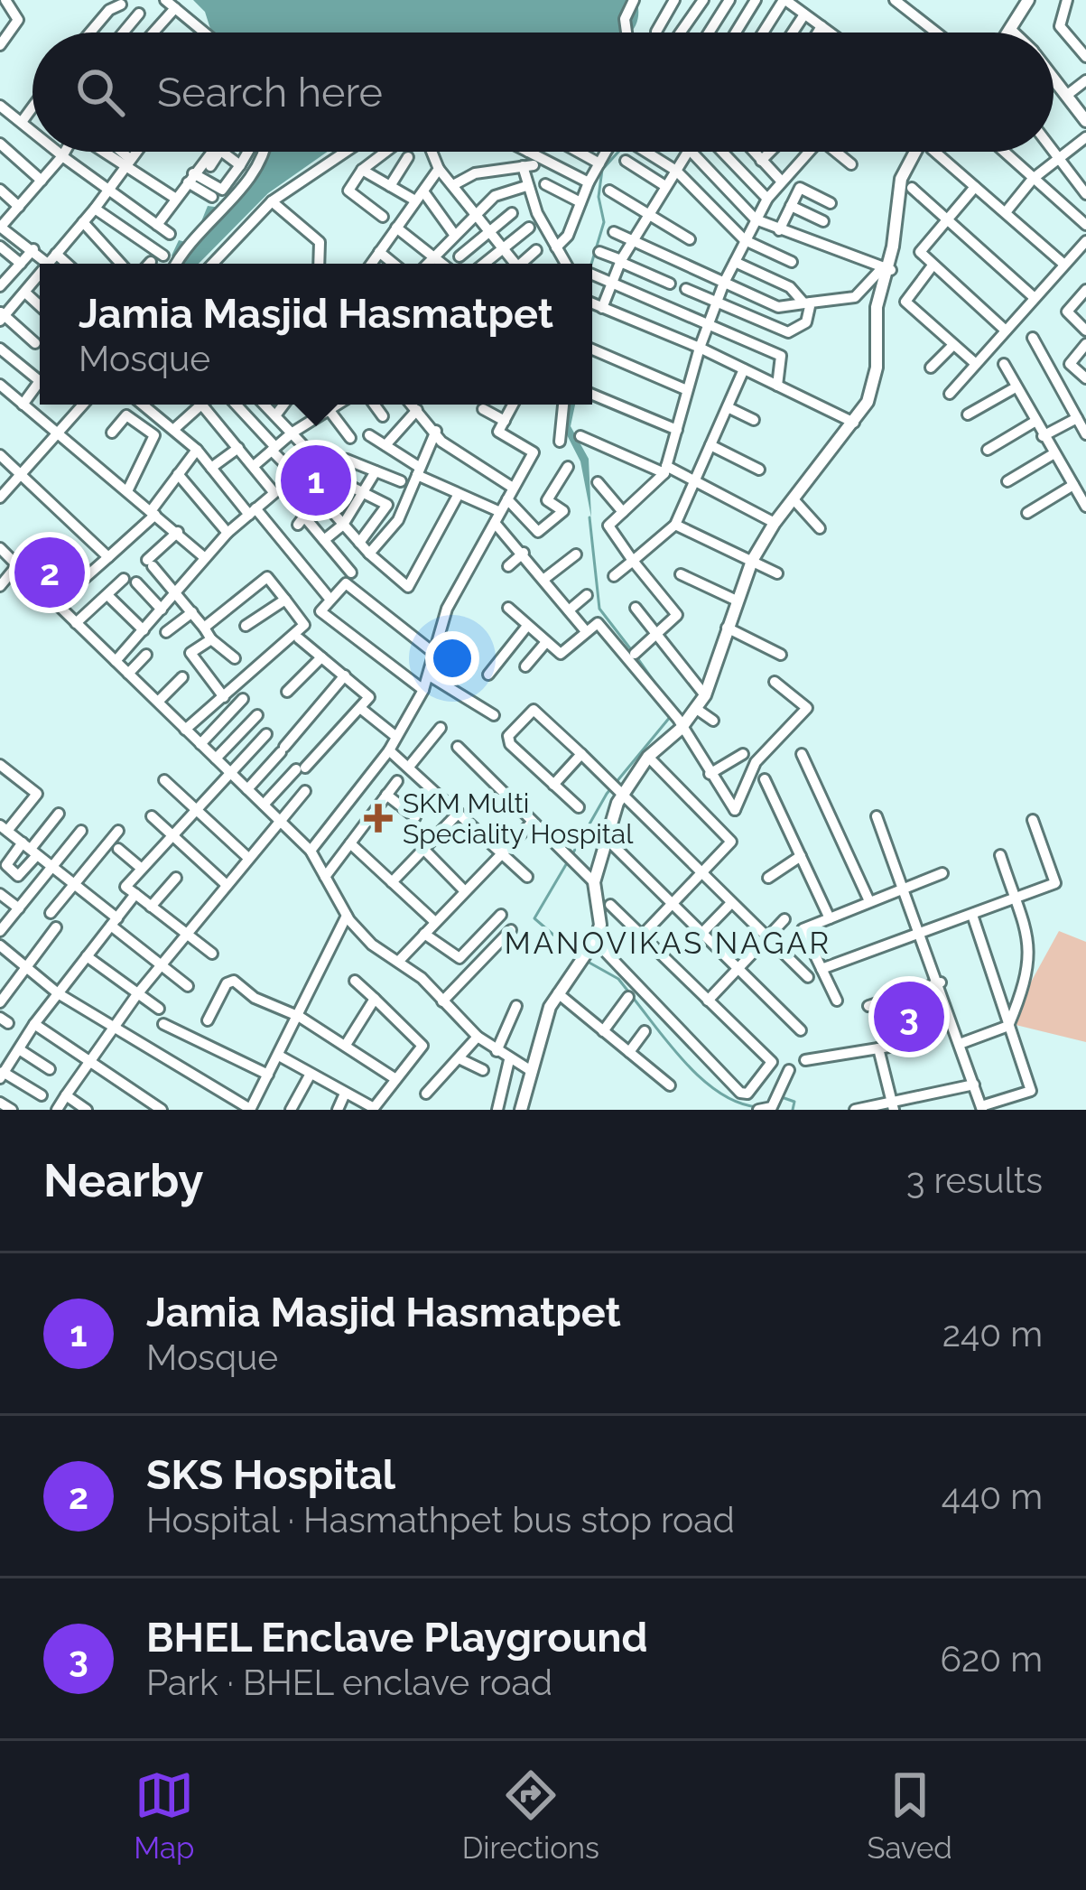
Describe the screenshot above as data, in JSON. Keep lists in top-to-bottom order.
{
  "districts": ["MANOVIKAS NAGAR"],
  "places": {
    "health": ["SKM Multi Speciality Hospital"]
  },
  "page": {
    "search": "Search here",
    "popup": ["Jamia Masjid Hasmatpet", "Mosque"],
    "pins": ["1", "2", "3"],
    "heading": ["Nearby", "3 results"],
    "list": [
      {
        "mark": "1",
        "name": "Jamia Masjid Hasmatpet",
        "note": "Mosque",
        "value": "240 m"
      },
      {
        "mark": "2",
        "name": "SKS Hospital",
        "note": "Hospital · Hasmathpet bus stop road",
        "value": "440 m"
      },
      {
        "mark": "3",
        "name": "BHEL Enclave Playground",
        "note": "Park · BHEL enclave road",
        "value": "620 m"
      }
    ],
    "nav": ["Map", "Directions", "Saved"]
  }
}
